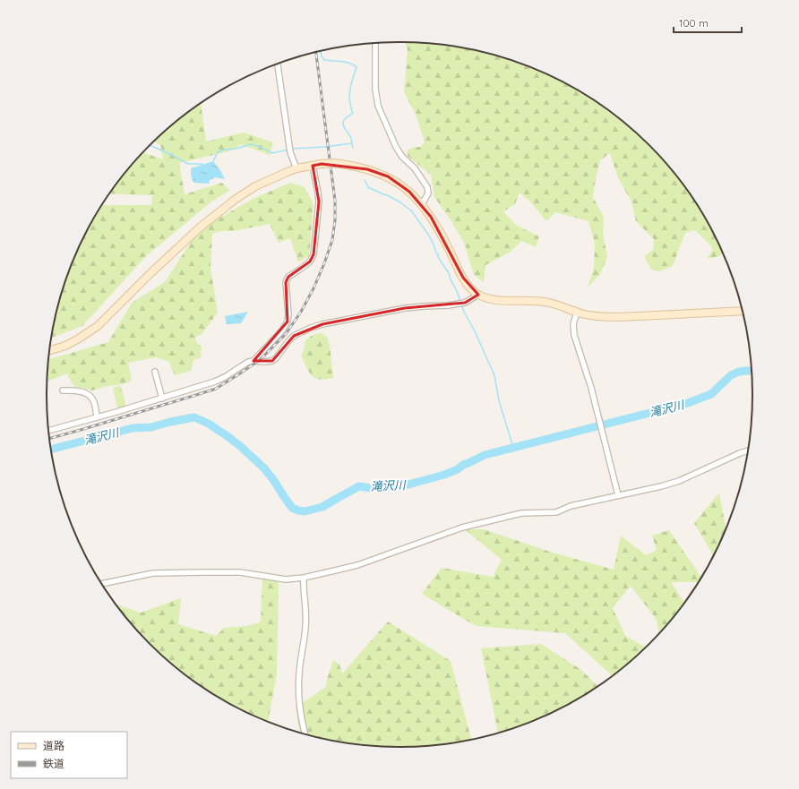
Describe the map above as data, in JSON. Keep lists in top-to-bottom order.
{
  "water": ["滝沢川"],
  "legend": ["道路", "鉄道"],
  "scale_bar": "100 m"
}
